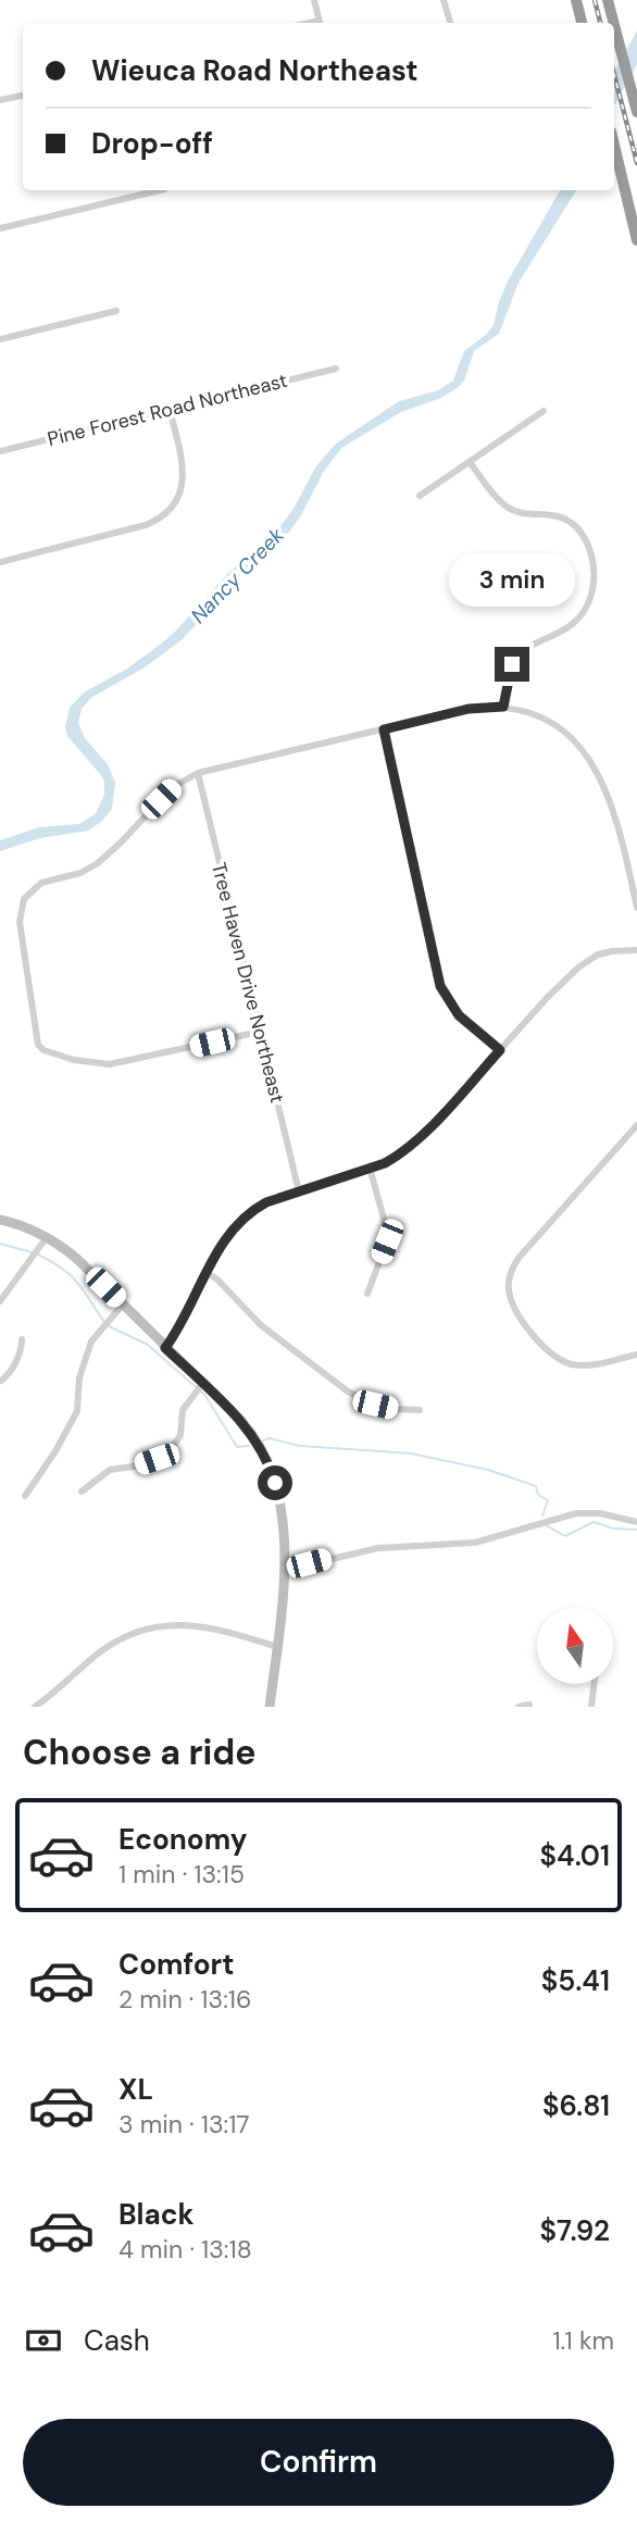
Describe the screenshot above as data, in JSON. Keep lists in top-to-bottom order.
{
  "streets": {
    "street": ["Pine Forest Road Northeast", "Tree Haven Drive Northeast"]
  },
  "water": ["Nancy Creek"],
  "north": "top",
  "page": {
    "banner": ["Wieuca Road Northeast", "Drop-off"],
    "bubble": "3 min",
    "heading": "Choose a ride",
    "list": [
      {
        "name": "Economy",
        "note": "1 min · 13:15",
        "value": "$4.01"
      },
      {
        "name": "Comfort",
        "note": "2 min · 13:16",
        "value": "$5.41"
      },
      {
        "name": "XL",
        "note": "3 min · 13:17",
        "value": "$6.81"
      },
      {
        "name": "Black",
        "note": "4 min · 13:18",
        "value": "$7.92"
      }
    ],
    "pay": ["Cash", "1.1 km"],
    "buttons": "Confirm"
  }
}
